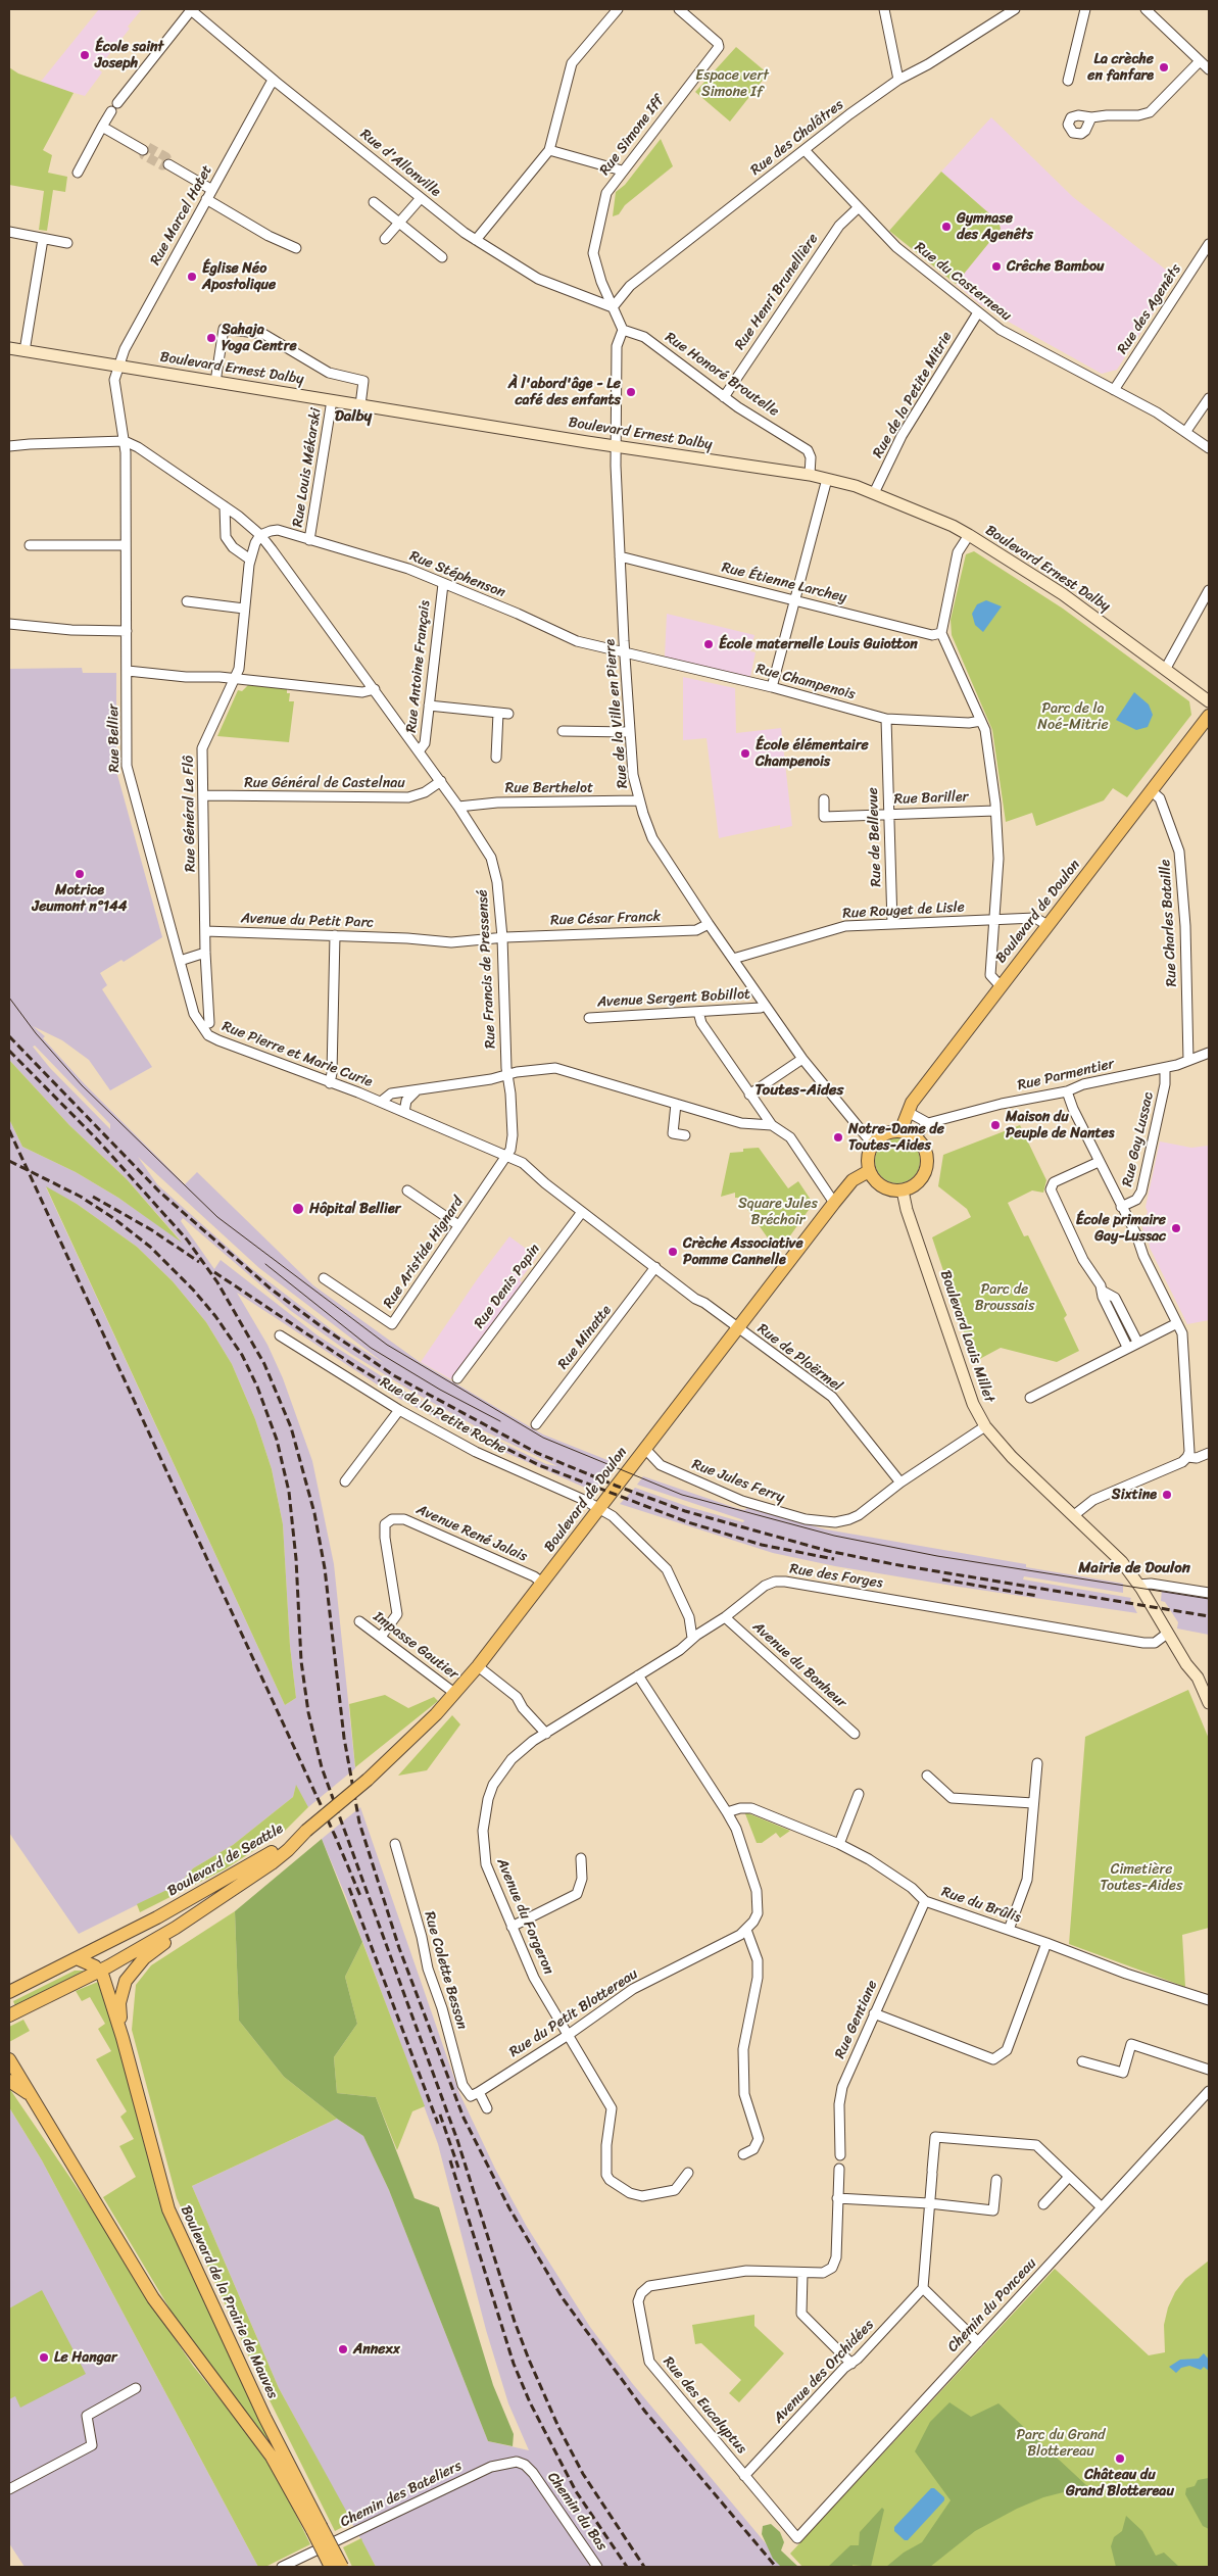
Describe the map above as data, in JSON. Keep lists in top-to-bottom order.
{
  "streets": {
    "main road": ["Boulevard de Doulon", "Boulevard de Seattle", "Boulevard de la Prairie de Mauves"],
    "street": [
      "Rue Simone Iff",
      "Rue des Chalâtres",
      "Rue d'Allonville",
      "Rue Marcel Hatet",
      "Rue du Casterneau",
      "Rue Henri Brunellière",
      "Rue des Agenêts",
      "Boulevard Ernest Dalby",
      "Rue Honoré Broutelle",
      "Rue de la Petite Mitrie",
      "Rue Louis Mékarski",
      "Rue Stéphenson",
      "Rue Étienne Larchey",
      "Rue Antoine Français",
      "Rue Champenois",
      "Rue de la Ville en Pierre",
      "Rue Bellier",
      "Rue Général de Castelnau",
      "Rue Berthelot",
      "Rue Bariller",
      "Rue Général Le Flô",
      "Rue de Bellevue",
      "Rue Rouget de Lisle",
      "Rue César Franck",
      "Avenue du Petit Parc",
      "Rue Charles Bataille",
      "Rue Francis de Pressensé",
      "Avenue Sergent Bobillot",
      "Rue Pierre et Marie Curie",
      "Rue Parmentier",
      "Rue Gay Lussac",
      "Rue Aristide Hignard",
      "Rue Denis Papin",
      "Boulevard Louis Millet",
      "Rue Minatte",
      "Rue de Ploërmel",
      "Rue de la Petite Roche",
      "Rue Jules Ferry",
      "Avenue René Jalais",
      "Rue des Forges",
      "Impasse Gautier",
      "Avenue du Bonheur",
      "Rue du Brûlis",
      "Avenue du Forgeron",
      "Rue Colette Besson",
      "Rue du Petit Blottereau",
      "Rue Gentiane",
      "Chemin du Ponceau",
      "Avenue des Orchidées",
      "Rue des Eucalyptus",
      "Chemin des Bateliers",
      "Chemin du Bas"
    ]
  },
  "crossings": [
    ["Rue Simone Iff", "Rue des Chalâtres"],
    ["Rue Simone Iff", "Rue d'Allonville"],
    ["Rue Simone Iff", "Rue Honoré Broutelle"],
    ["Rue Simone Iff", "Rue de la Ville en Pierre"],
    ["Rue des Chalâtres", "Rue d'Allonville"],
    ["Rue des Chalâtres", "Rue du Casterneau"],
    ["Rue d'Allonville", "Rue Marcel Hatet"],
    ["Rue Marcel Hatet", "Boulevard Ernest Dalby"],
    ["Rue du Casterneau", "Rue Henri Brunellière"],
    ["Rue du Casterneau", "Rue des Agenêts"],
    ["Rue du Casterneau", "Rue de la Petite Mitrie"],
    ["Rue Henri Brunellière", "Rue Honoré Broutelle"],
    ["Boulevard Ernest Dalby", "Rue Honoré Broutelle"],
    ["Boulevard Ernest Dalby", "Rue de la Petite Mitrie"],
    ["Boulevard Ernest Dalby", "Rue Louis Mékarski"],
    ["Boulevard Ernest Dalby", "Rue de la Ville en Pierre"],
    ["Rue Honoré Broutelle", "Rue de la Ville en Pierre"],
    ["Rue Louis Mékarski", "Rue Stéphenson"],
    ["Rue Stéphenson", "Rue Antoine Français"],
    ["Rue Stéphenson", "Rue Champenois"],
    ["Rue Stéphenson", "Rue de la Ville en Pierre"],
    ["Rue Stéphenson", "Rue Général Le Flô"],
    ["Rue Stéphenson", "Rue Francis de Pressensé"],
    ["Rue Étienne Larchey", "Rue de la Ville en Pierre"],
    ["Rue Antoine Français", "Rue Francis de Pressensé"],
    ["Rue Champenois", "Rue de la Ville en Pierre"],
    ["Rue Champenois", "Rue de Bellevue"],
    ["Rue de la Ville en Pierre", "Rue Berthelot"],
    ["Rue de la Ville en Pierre", "Rue Rouget de Lisle"],
    ["Rue de la Ville en Pierre", "Boulevard de Doulon"],
    ["Rue de la Ville en Pierre", "Rue César Franck"],
    ["Rue de la Ville en Pierre", "Boulevard Louis Millet"],
    ["Rue Bellier", "Rue Pierre et Marie Curie"],
    ["Rue Général de Castelnau", "Rue Général Le Flô"],
    ["Rue Général de Castelnau", "Rue Francis de Pressensé"],
    ["Rue Berthelot", "Rue Francis de Pressensé"],
    ["Rue Bariller", "Rue de Bellevue"],
    ["Rue Général Le Flô", "Avenue du Petit Parc"],
    ["Rue Général Le Flô", "Rue Francis de Pressensé"],
    ["Rue de Bellevue", "Rue Rouget de Lisle"],
    ["Rue Rouget de Lisle", "Boulevard de Doulon"],
    ["Boulevard de Doulon", "Rue Charles Bataille"],
    ["Boulevard de Doulon", "Boulevard Louis Millet"],
    ["Boulevard de Doulon", "Rue de Ploërmel"],
    ["Boulevard de Doulon", "Rue de la Petite Roche"],
    ["Boulevard de Doulon", "Rue Jules Ferry"],
    ["Boulevard de Doulon", "Avenue René Jalais"],
    ["Boulevard de Doulon", "Impasse Gautier"],
    ["Boulevard de Doulon", "Boulevard de Seattle"],
    ["Rue César Franck", "Avenue du Petit Parc"],
    ["Rue César Franck", "Rue Francis de Pressensé"],
    ["Rue Charles Bataille", "Rue Parmentier"],
    ["Rue Francis de Pressensé", "Rue Pierre et Marie Curie"],
    ["Rue Francis de Pressensé", "Rue Aristide Hignard"],
    ["Rue Parmentier", "Rue Gay Lussac"],
    ["Boulevard Louis Millet", "Rue Jules Ferry"],
    ["Boulevard Louis Millet", "Rue des Forges"],
    ["Rue de Ploërmel", "Rue Jules Ferry"],
    ["Rue de la Petite Roche", "Rue des Forges"],
    ["Avenue René Jalais", "Impasse Gautier"],
    ["Rue des Forges", "Avenue du Bonheur"],
    ["Rue des Forges", "Avenue du Forgeron"],
    ["Boulevard de Seattle", "Boulevard de la Prairie de Mauves"],
    ["Rue du Brûlis", "Rue Gentiane"],
    ["Avenue du Forgeron", "Rue du Petit Blottereau"],
    ["Rue Colette Besson", "Rue du Petit Blottereau"],
    ["Chemin du Ponceau", "Rue des Eucalyptus"],
    ["Avenue des Orchidées", "Rue des Eucalyptus"],
    ["Chemin des Bateliers", "Chemin du Bas"]
  ],
  "districts": ["Dalby", "Toutes-Aides", "Mairie de Doulon"],
  "parks": [
    "Espace vert Simone If",
    "Parc de la Noé-Mitrie",
    "Square Jules Bréchoir",
    "Parc de Broussais",
    "Cimetière Toutes-Aides",
    "Parc du Grand Blottereau"
  ],
  "places": [
    "École saint Joseph",
    "La crèche en fanfare",
    "Gymnase des Agenêts",
    "Crêche Bambou",
    "Église Néo Apostolique",
    "Sahaja Yoga Centre",
    "À l'abord'âge - Le café des enfants",
    "École maternelle Louis Guiotton",
    "École élémentaire Champenois",
    "Motrice Jeumont n°144",
    "Maison du Peuple de Nantes",
    "Notre-Dame de Toutes-Aides",
    "Hôpital Bellier",
    "École primaire Gay-Lussac",
    "Crèche Associative Pomme Cannelle",
    "Sixtine",
    "Annexx",
    "Le Hangar",
    "Château du Grand Blottereau"
  ]
}
